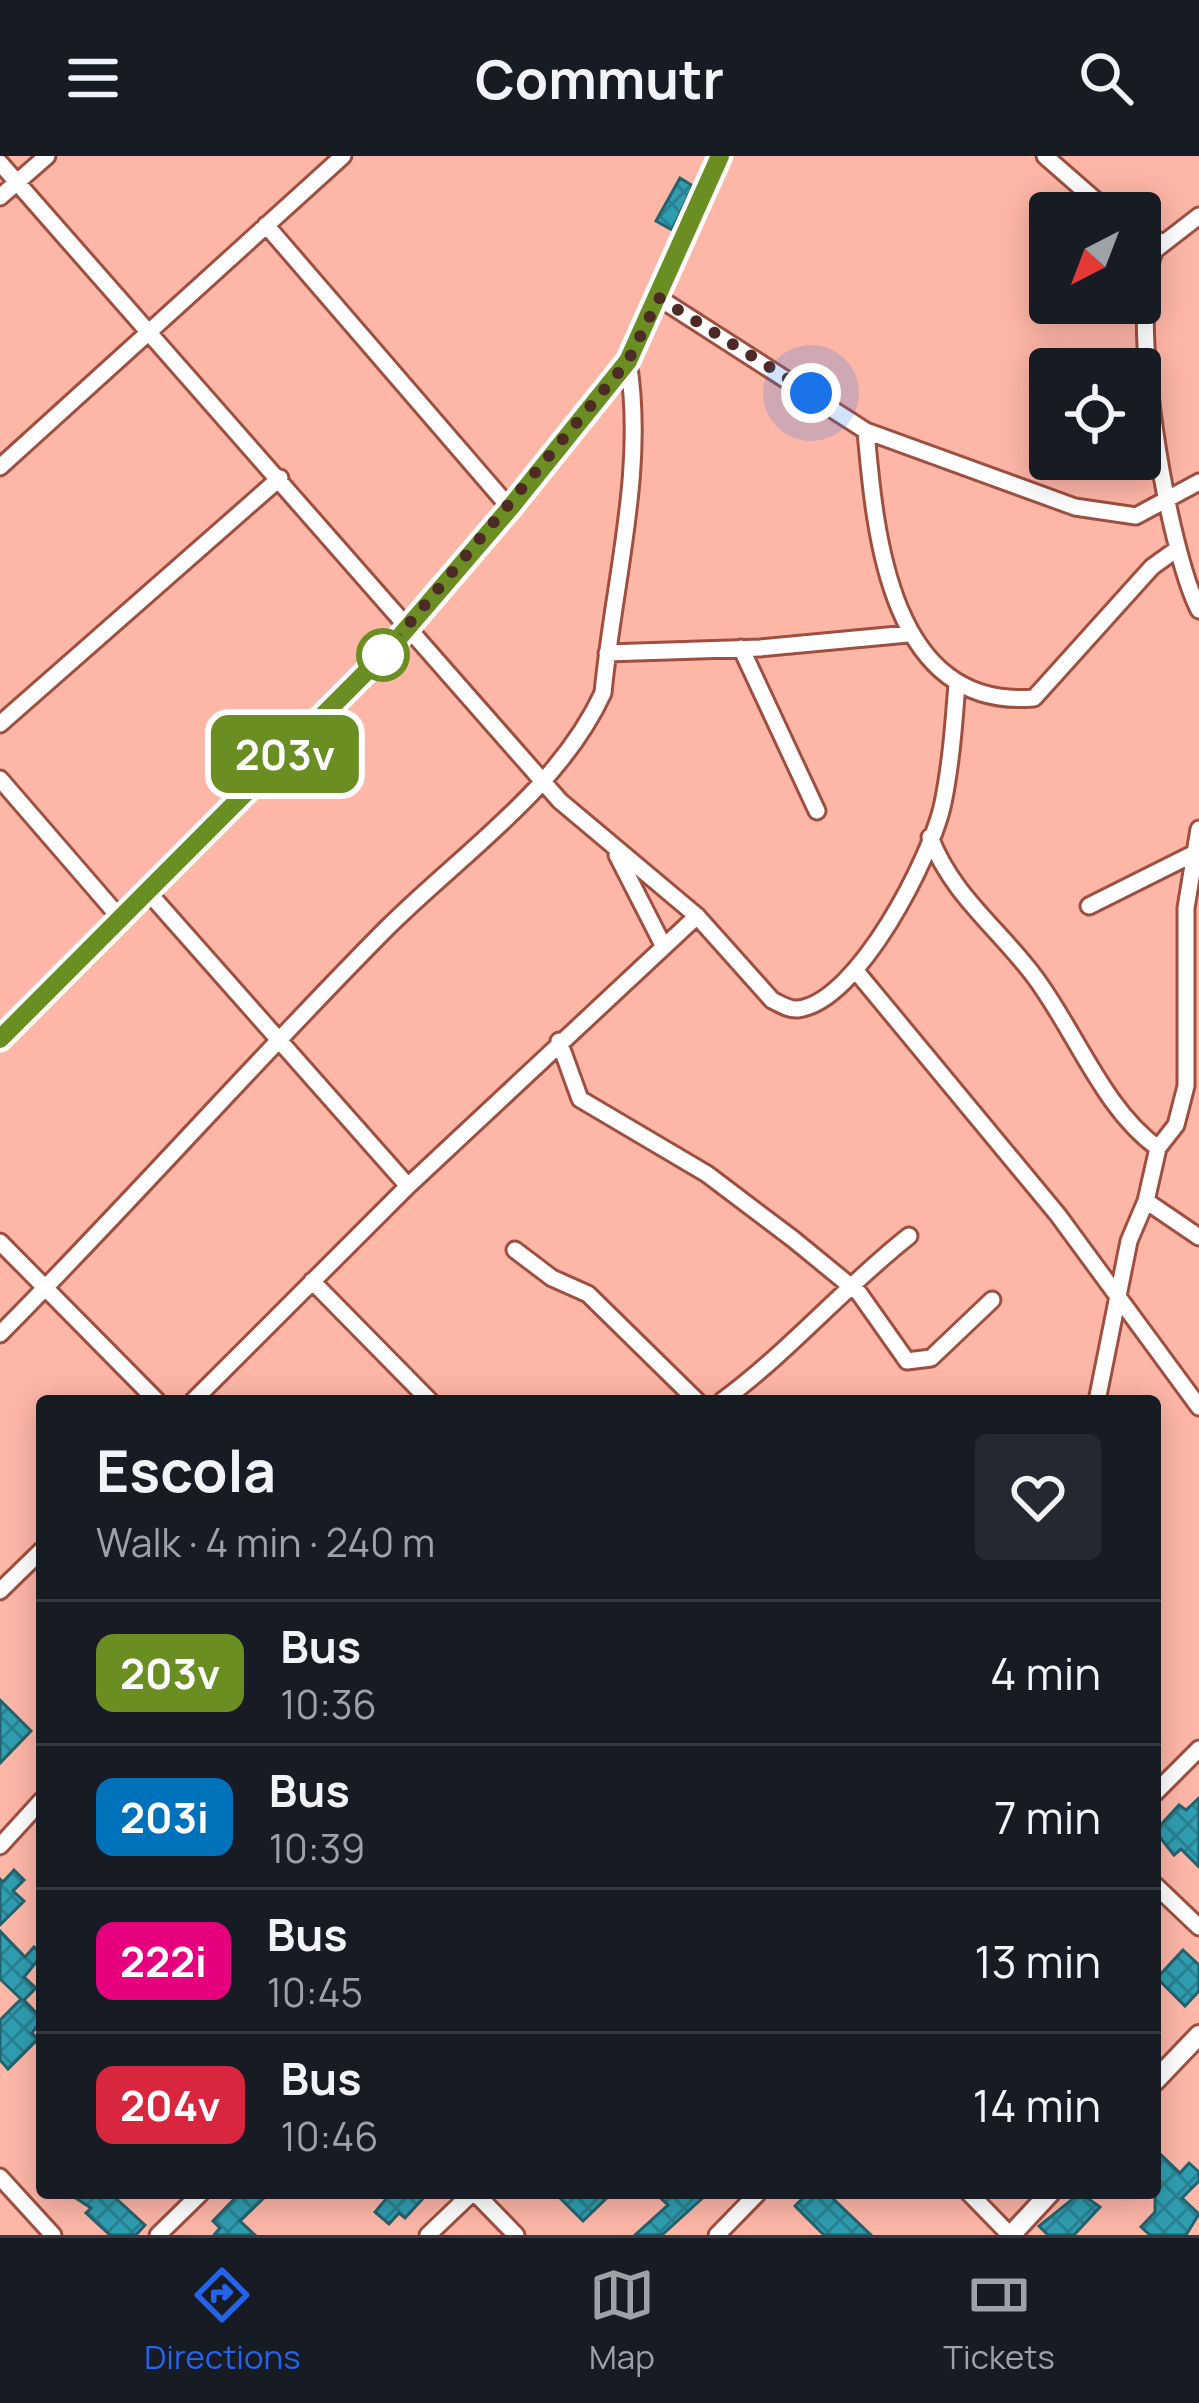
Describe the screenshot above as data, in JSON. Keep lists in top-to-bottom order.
{
  "lines": ["bus line 203v"],
  "north": "bottom left",
  "page": {
    "header": "Commutr",
    "on_map": "203v",
    "heading": ["Escola", "Walk · 4 min · 240 m"],
    "list": [
      {
        "mark": "203v",
        "name": "Bus",
        "note": "10:36",
        "value": "4 min"
      },
      {
        "mark": "203i",
        "name": "Bus",
        "note": "10:39",
        "value": "7 min"
      },
      {
        "mark": "222i",
        "name": "Bus",
        "note": "10:45",
        "value": "13 min"
      },
      {
        "mark": "204v",
        "name": "Bus",
        "note": "10:46",
        "value": "14 min"
      }
    ],
    "tabs": ["Directions", "Map", "Tickets"]
  }
}
